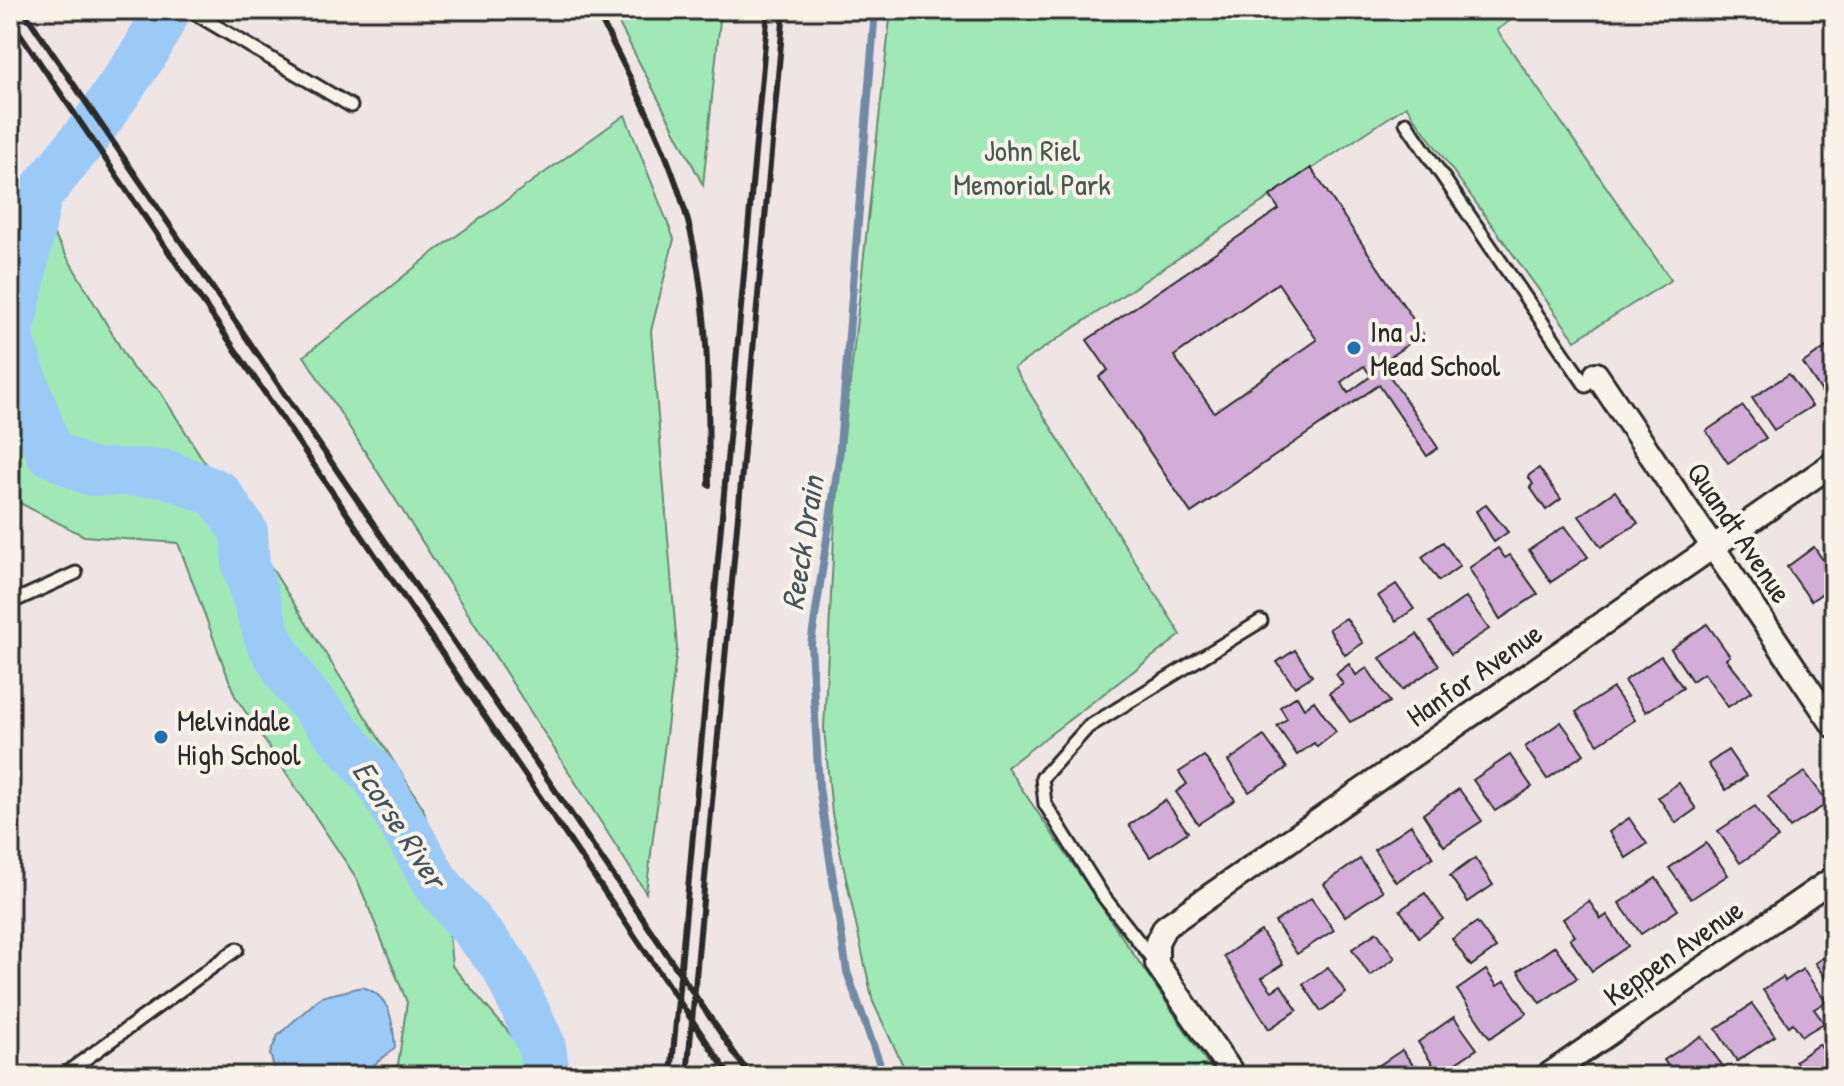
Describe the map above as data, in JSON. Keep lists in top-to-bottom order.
{
  "streets": {
    "street": ["Quandt Avenue", "Hanfor Avenue", "Keppen Avenue"]
  },
  "crossings": [
    ["Quandt Avenue", "Hanfor Avenue"]
  ],
  "water": ["Reeck Drain", "Ecorse River"],
  "parks": ["John Riel Memorial Park"],
  "places": ["Ina J. Mead School", "Melvindale High School"]
}
